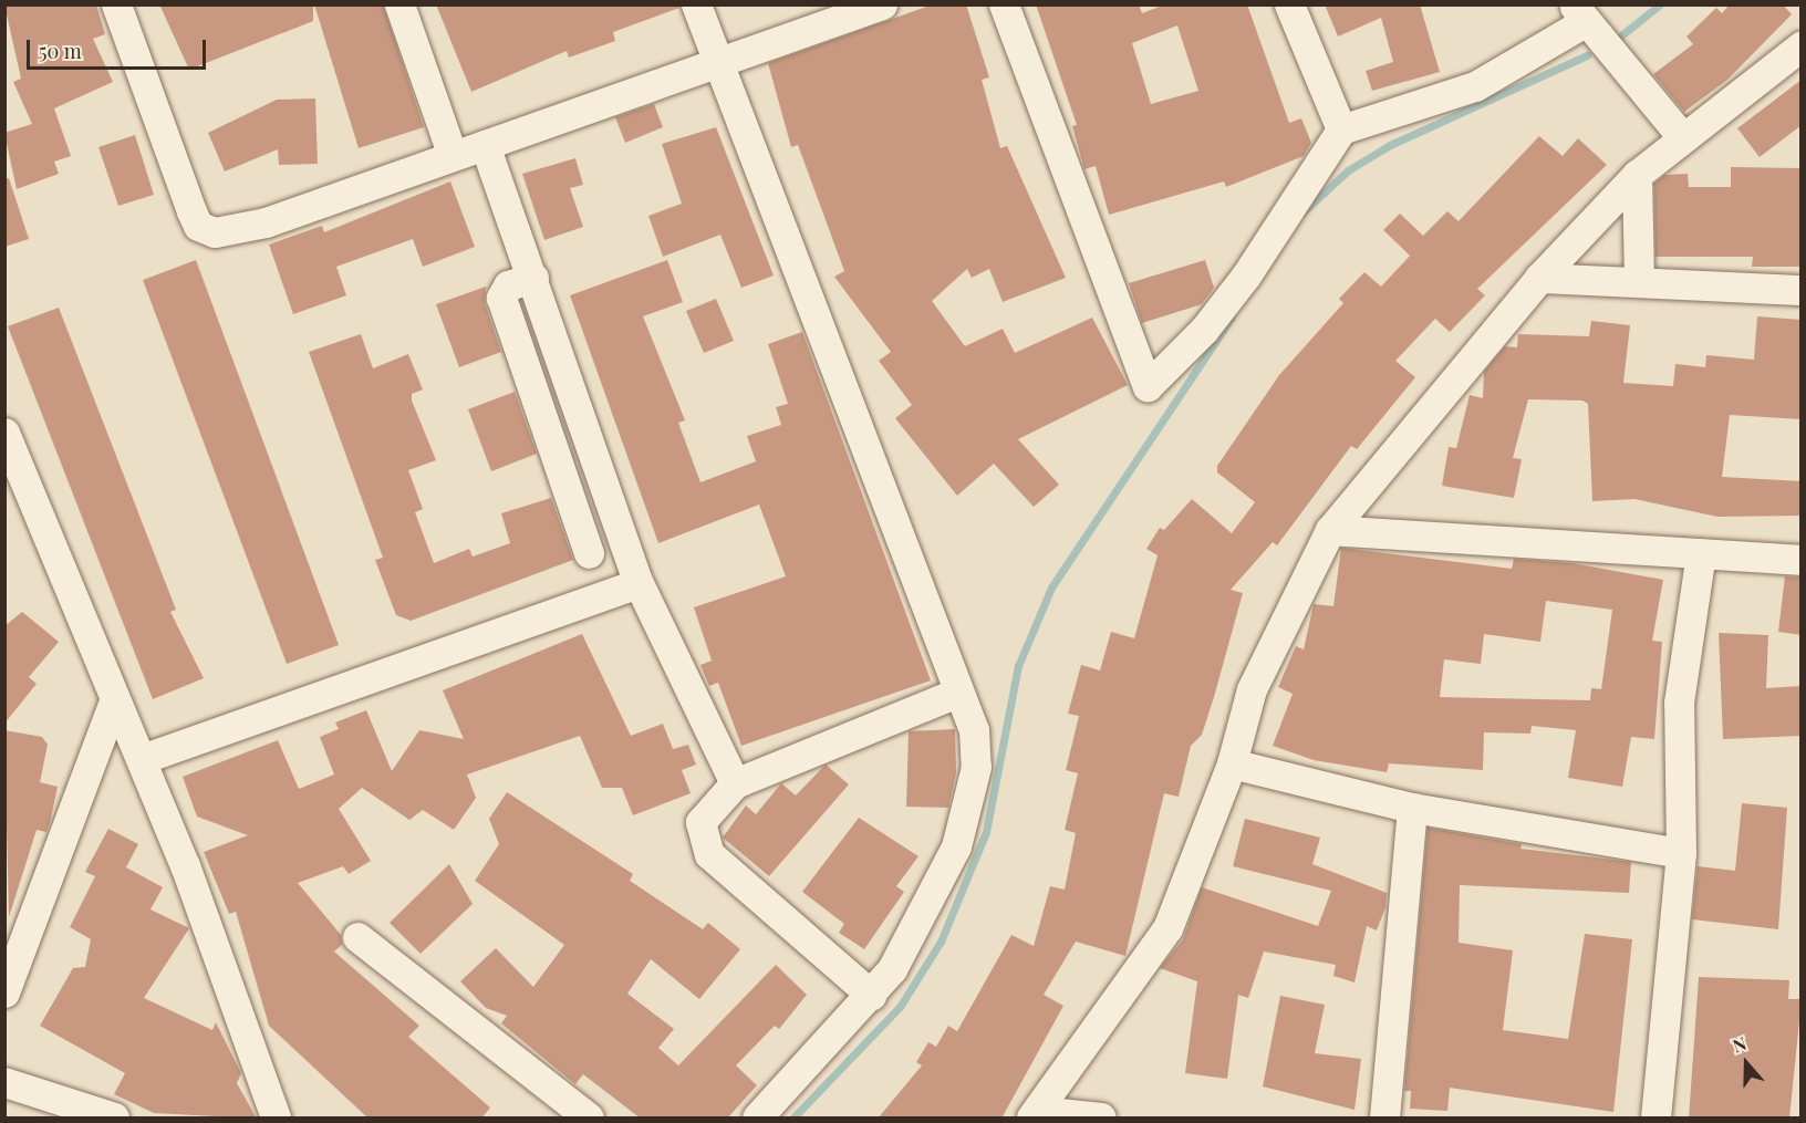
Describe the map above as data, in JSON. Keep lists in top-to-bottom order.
{
  "scale_bar": "50 m",
  "north": "top"
}
